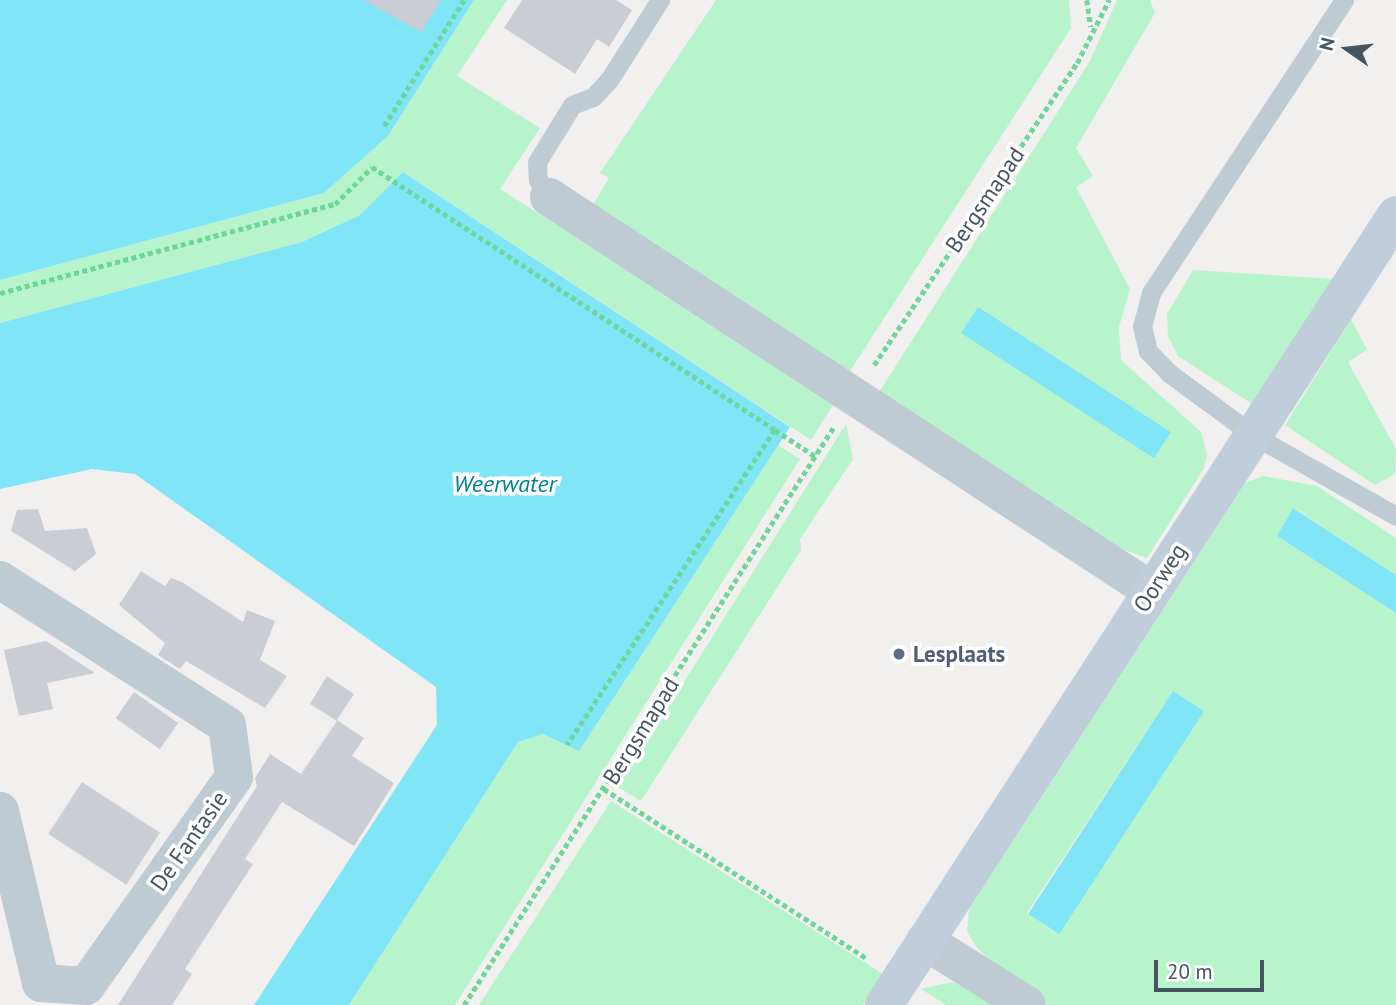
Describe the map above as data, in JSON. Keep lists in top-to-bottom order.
{
  "streets": {
    "street": ["Oorweg", "De Fantasie"],
    "path": ["Bergsmapad"]
  },
  "water": ["Weerwater"],
  "places": ["Lesplaats"],
  "scale_bar": "20 m",
  "north": "left"
}
